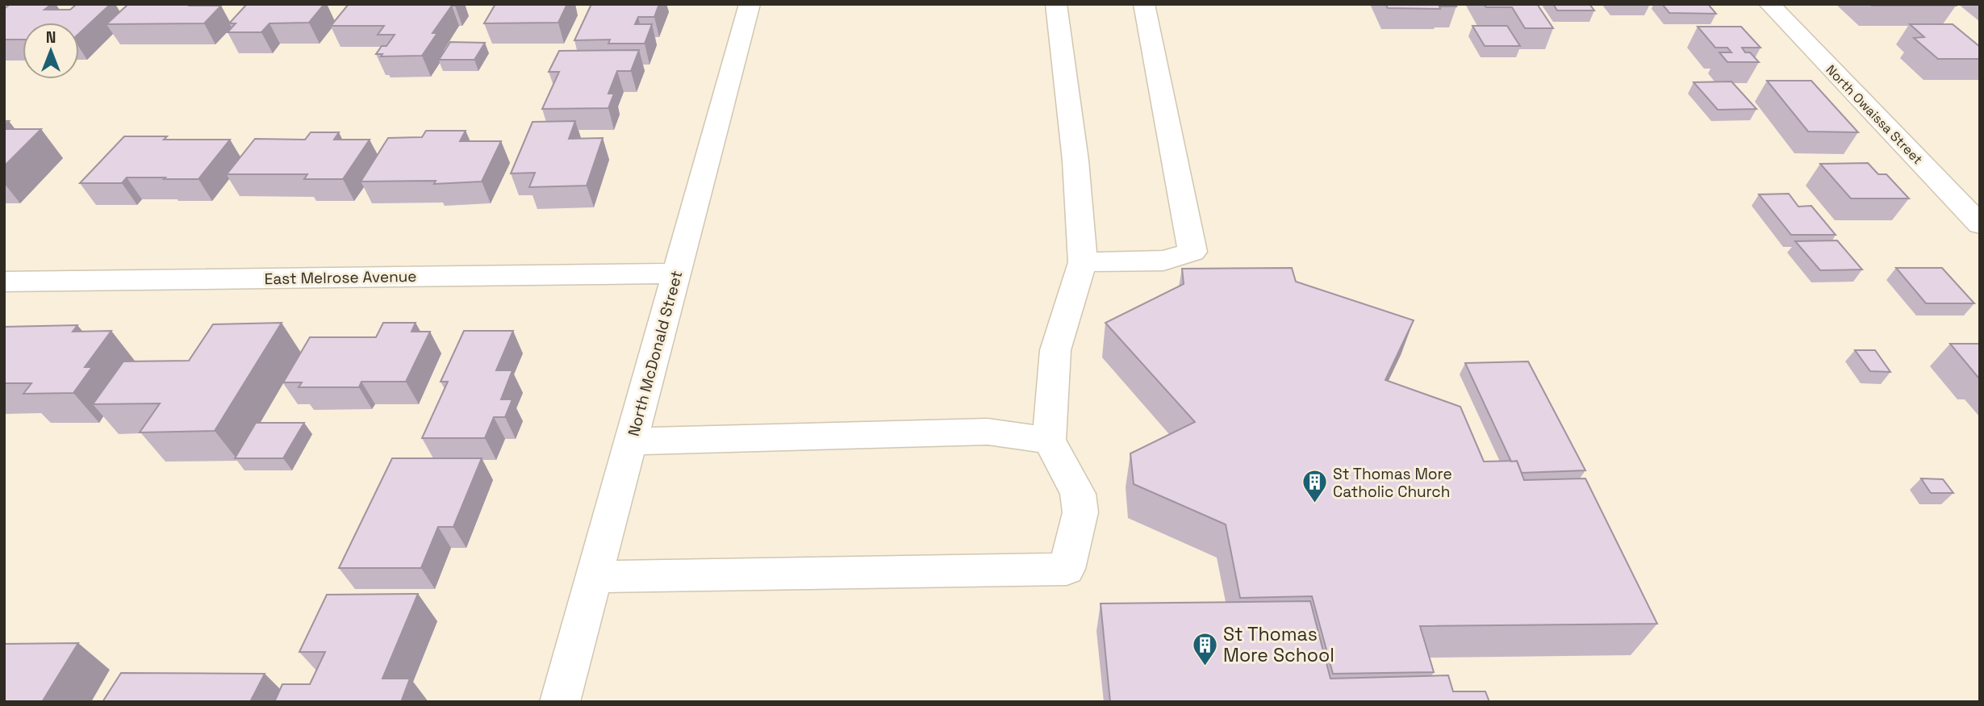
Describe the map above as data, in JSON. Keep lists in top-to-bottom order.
{
  "streets": {
    "street": ["North Owaissa Street", "East Melrose Avenue", "North McDonald Street"]
  },
  "crossings": [
    ["East Melrose Avenue", "North McDonald Street"]
  ],
  "places": {
    "building": ["St Thomas More Catholic Church", "St Thomas More School"]
  },
  "north": "top"
}
